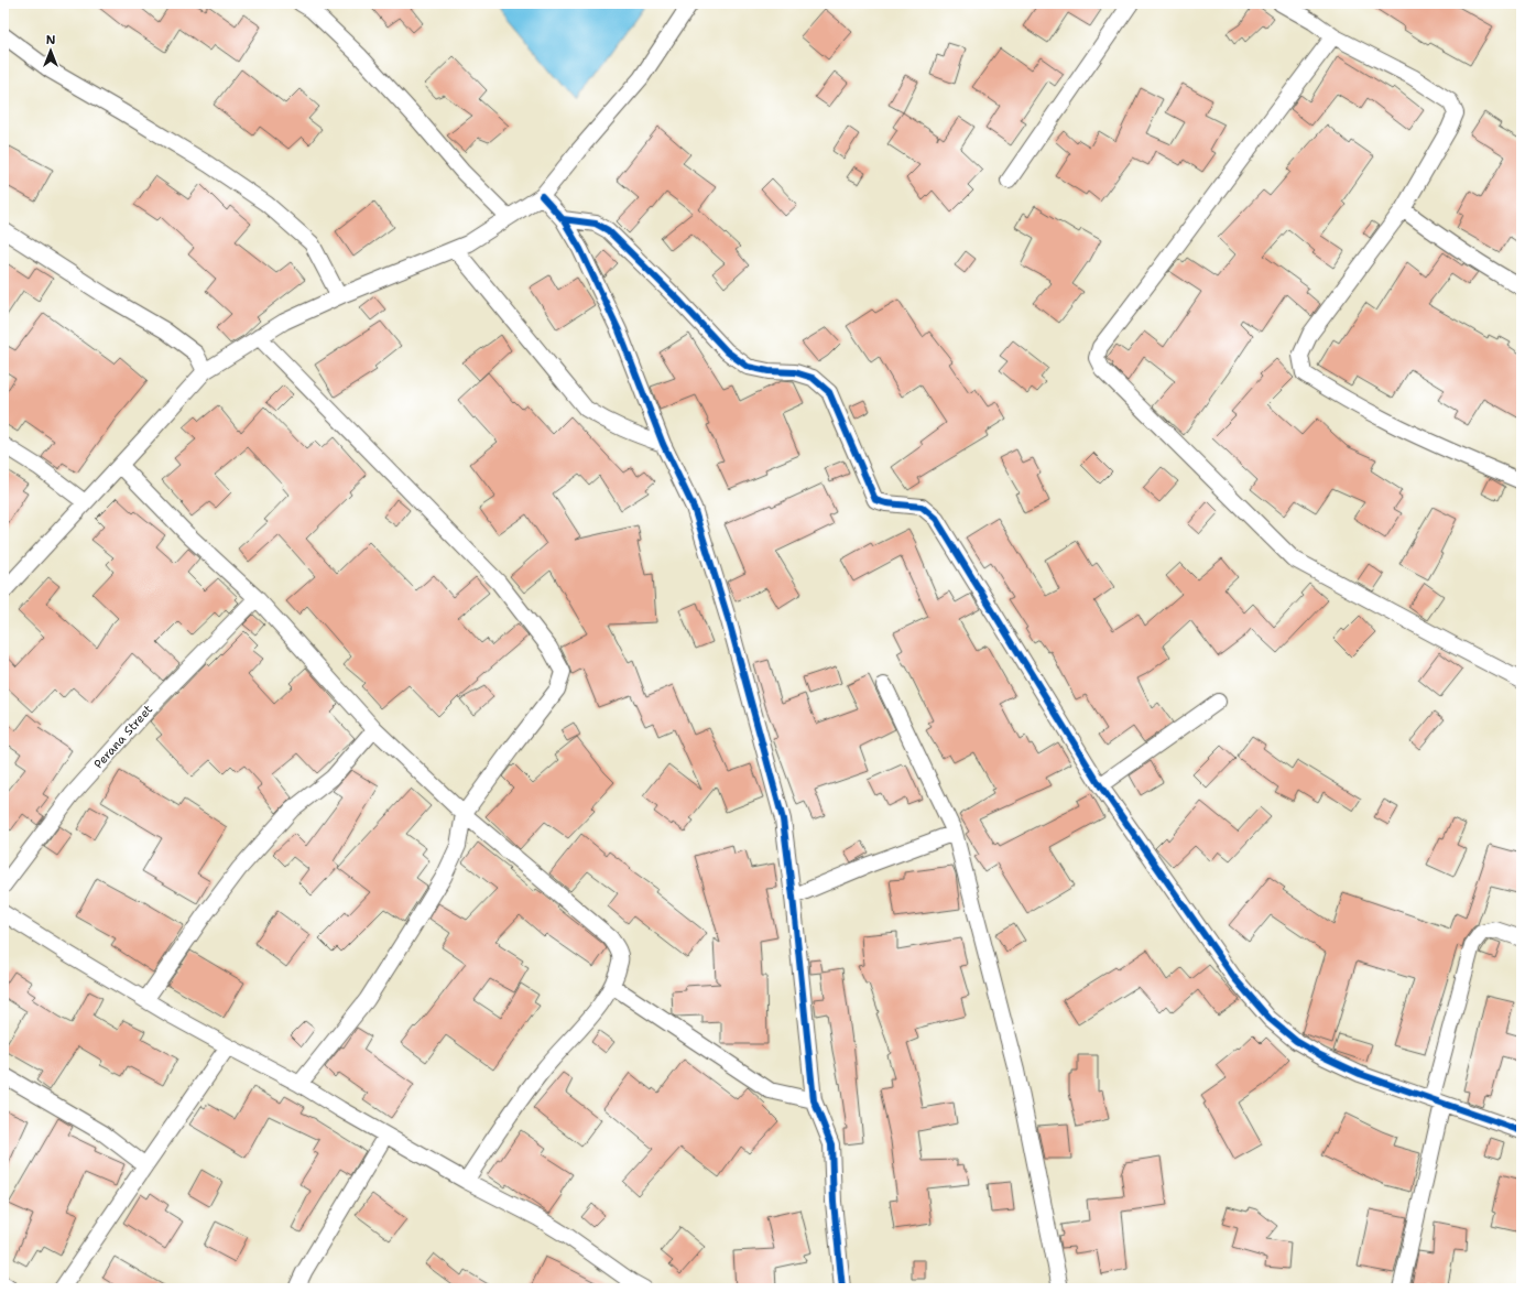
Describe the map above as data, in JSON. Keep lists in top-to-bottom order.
{
  "streets": {
    "street": ["Perana Street"]
  },
  "north": "top"
}
